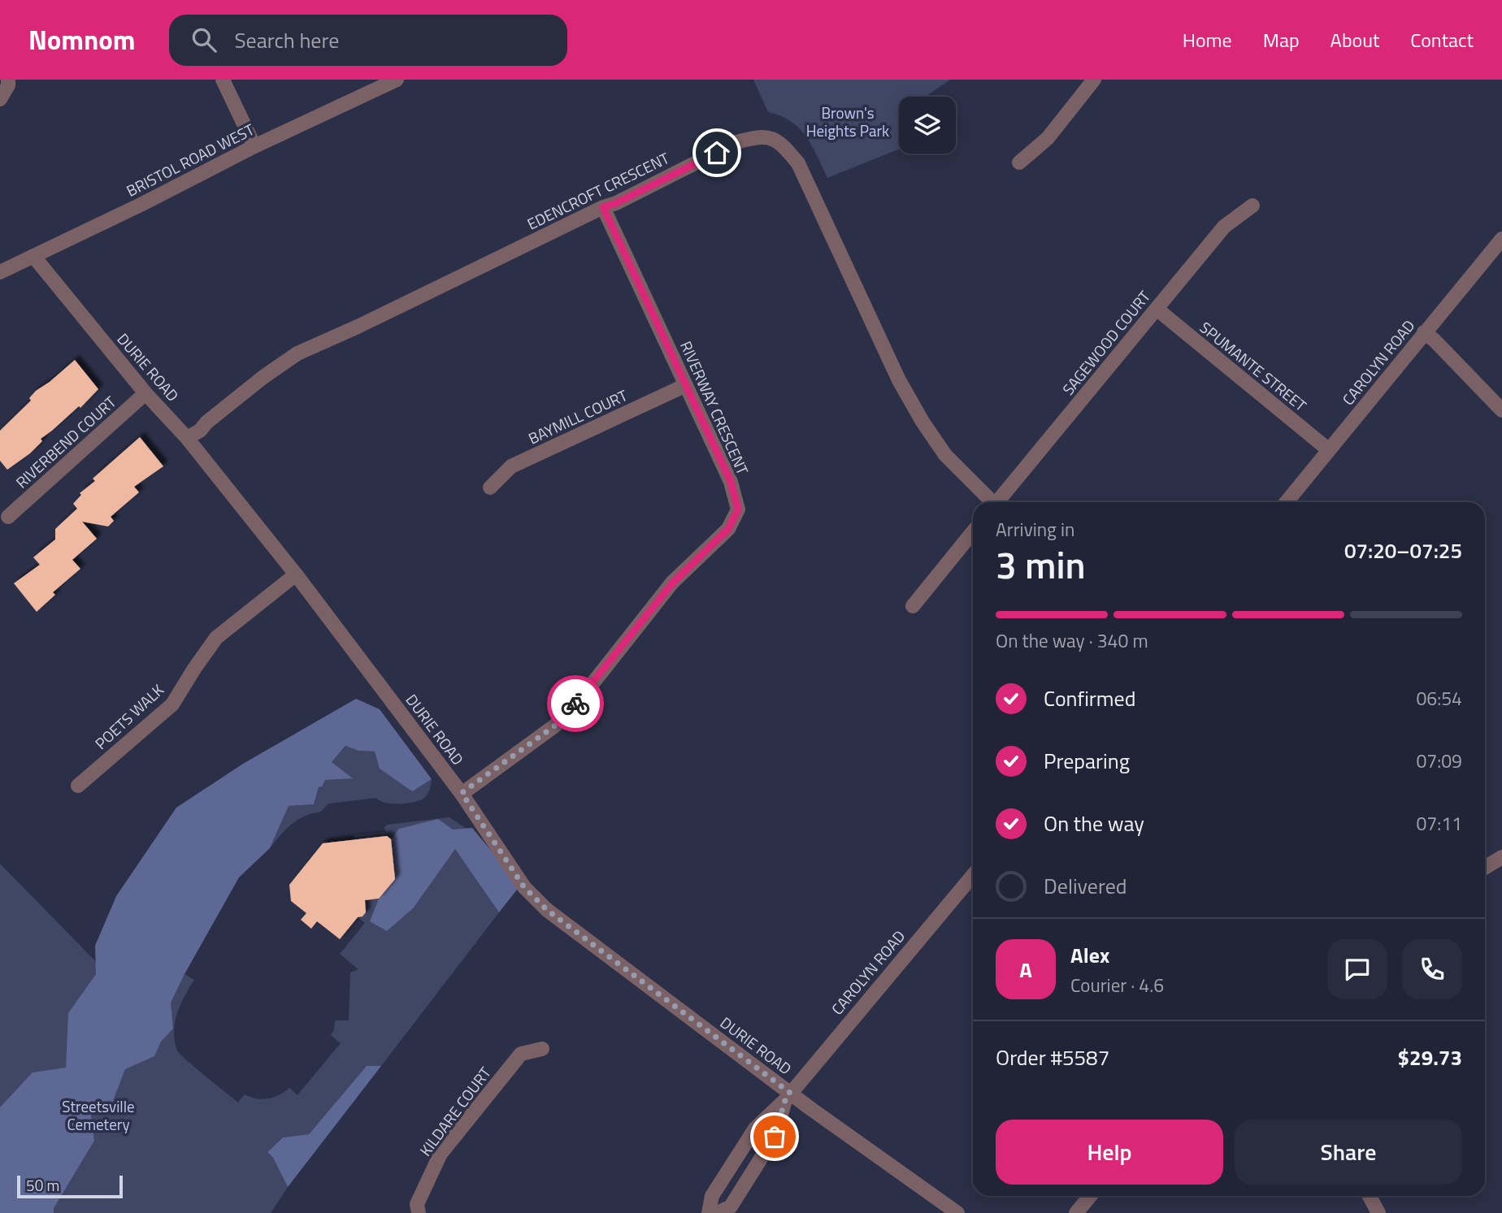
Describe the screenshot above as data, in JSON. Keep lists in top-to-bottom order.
{
  "streets": {
    "street": [
      "BRISTOL ROAD WEST",
      "EDENCROFT CRESCENT",
      "SAGEWOOD COURT",
      "CAROLYN ROAD",
      "SPUMANTE STREET",
      "DURIE ROAD",
      "RIVERWAY CRESCENT",
      "BAYMILL COURT",
      "RIVERBEND COURT",
      "POETS WALK",
      "KILDARE COURT"
    ]
  },
  "crossings": [
    ["BRISTOL ROAD WEST", "DURIE ROAD"],
    ["EDENCROFT CRESCENT", "DURIE ROAD"],
    ["EDENCROFT CRESCENT", "RIVERWAY CRESCENT"],
    ["SAGEWOOD COURT", "SPUMANTE STREET"],
    ["CAROLYN ROAD", "SPUMANTE STREET"],
    ["CAROLYN ROAD", "DURIE ROAD"],
    ["DURIE ROAD", "RIVERWAY CRESCENT"],
    ["DURIE ROAD", "RIVERBEND COURT"],
    ["DURIE ROAD", "POETS WALK"],
    ["RIVERWAY CRESCENT", "BAYMILL COURT"]
  ],
  "parks": ["Brown's Heights Park", "Streetsville Cemetery"],
  "scale_bar": "50 m",
  "page": {
    "header": "Nomnom",
    "search": "Search here",
    "nav": [
      "Home",
      "Map",
      "About",
      "Contact"
    ],
    "heading": ["3 min", "Arriving in", "07:20–07:25"],
    "panel": [
      "Alex",
      "Courier · 4.6",
      "Order #5587",
      "$29.73"
    ],
    "bar": "On the way · 340 m",
    "list": [
      ["Confirmed", "06:54"],
      ["Preparing", "07:09"],
      ["On the way", "07:11"],
      "Delivered"
    ],
    "round": "A",
    "buttons": ["Help", "Share"],
    "scale": "50 m"
  }
}
